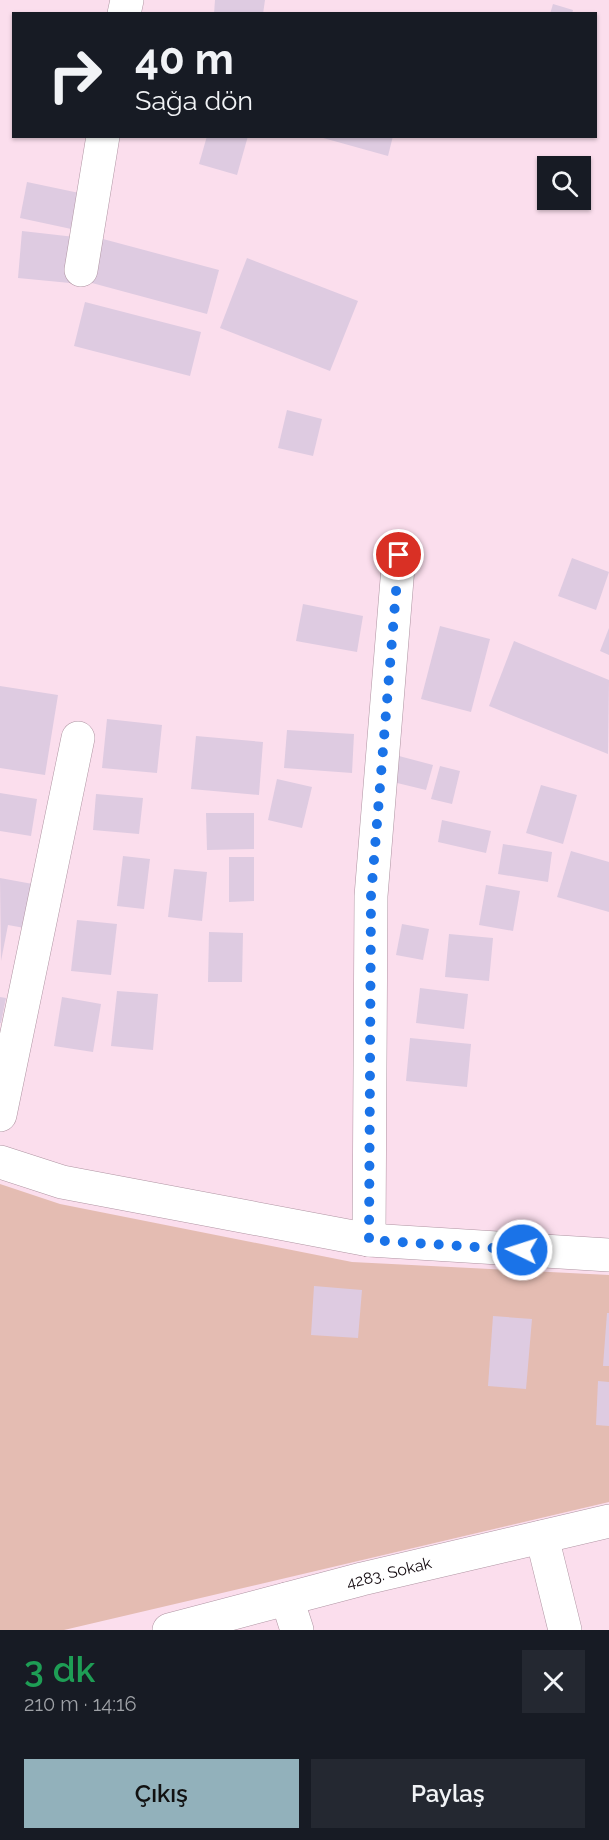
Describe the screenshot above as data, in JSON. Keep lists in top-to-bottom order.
{
  "streets": {
    "street": ["4283. Sokak"]
  },
  "page": {
    "turn": ["40 m", "Sağa dön"],
    "heading": ["3 dk", "210 m · 14:16"],
    "buttons": ["Çıkış", "Paylaş"]
  }
}
